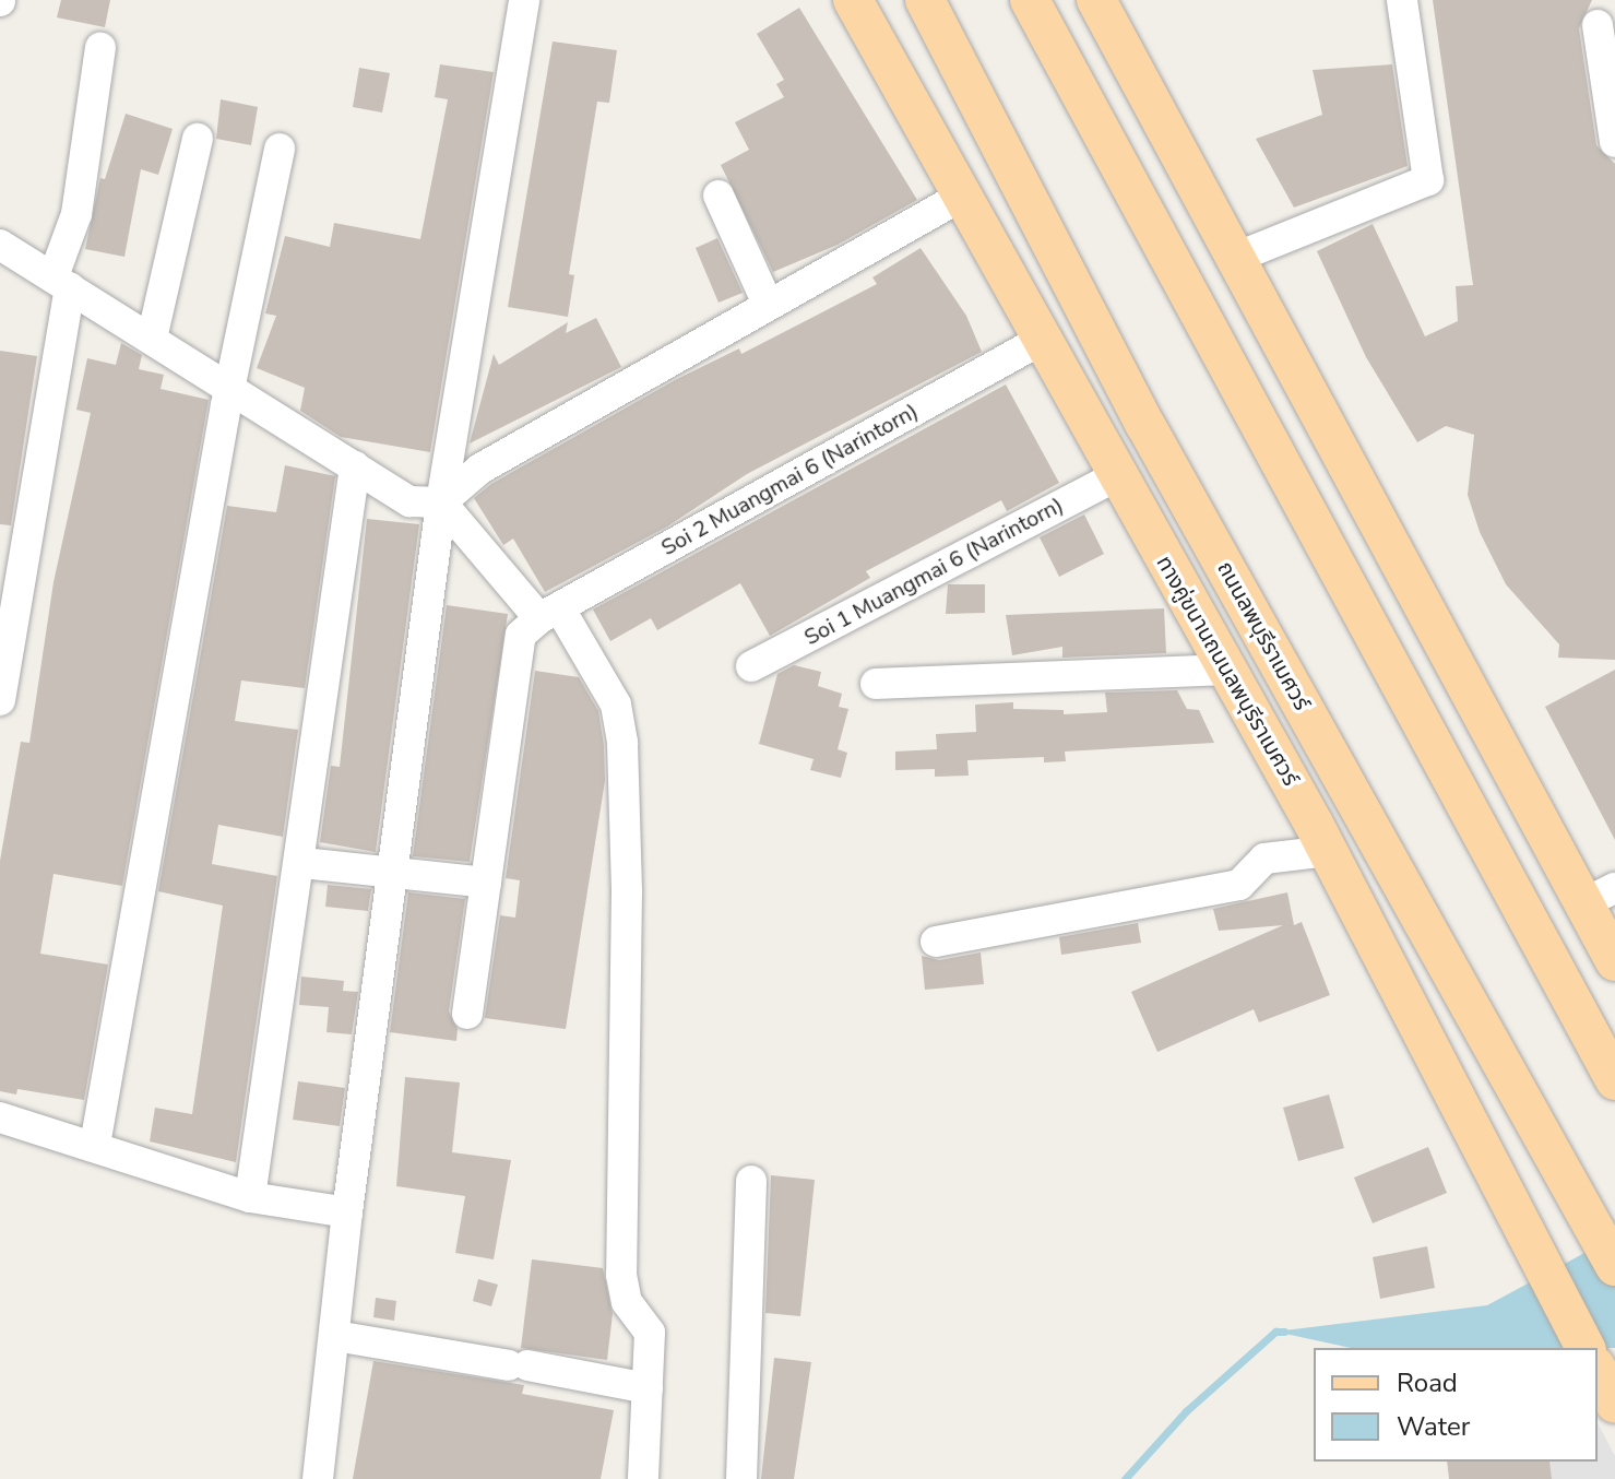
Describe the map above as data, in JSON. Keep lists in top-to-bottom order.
{
  "streets": {
    "main road": ["ถนนลพบุรีราเมศวร์", "ทางคู่ขนานถนนลพบุรีราเมศวร์"],
    "street": ["Soi 2 Muangmai 6 (Narintorn)", "Soi 1 Muangmai 6 (Narintorn)"]
  },
  "crossings": [
    ["Soi 2 Muangmai 6 (Narintorn)", "ทางคู่ขนานถนนลพบุรีราเมศวร์"],
    ["Soi 1 Muangmai 6 (Narintorn)", "ทางคู่ขนานถนนลพบุรีราเมศวร์"]
  ],
  "legend": ["Road", "Water"]
}
